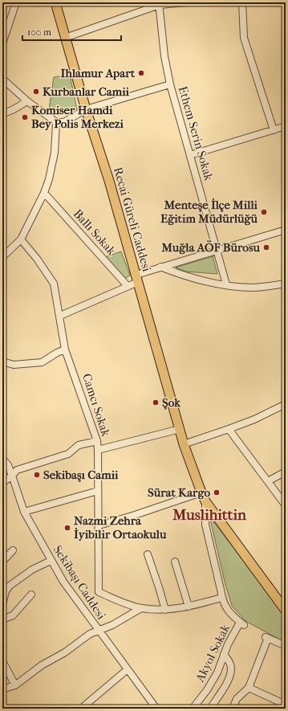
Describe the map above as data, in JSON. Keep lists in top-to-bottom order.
{
  "streets": {
    "main road": ["Recai Güreli Caddesi"],
    "street": [
      "Ethem Serin Sokak",
      "Ballı Sokak",
      "Camcı Sokak",
      "Sekibaşı Caddesi",
      "Akyol Sokak"
    ]
  },
  "districts": ["Muslihittin"],
  "places": [
    "Ihlamur Apart",
    "Kurbanlar Camii",
    "Komiser Hamdi Bey Polis Merkezi",
    "Menteşe İlçe Milli Eğitim Müdürlüğü",
    "Muğla AÖF Bürosu",
    "Şok",
    "Sekibaşı Camii",
    "Sürat Kargo",
    "Nazmi Zehra İyibilir Ortaokulu"
  ],
  "scale_bar": "100 m"
}
